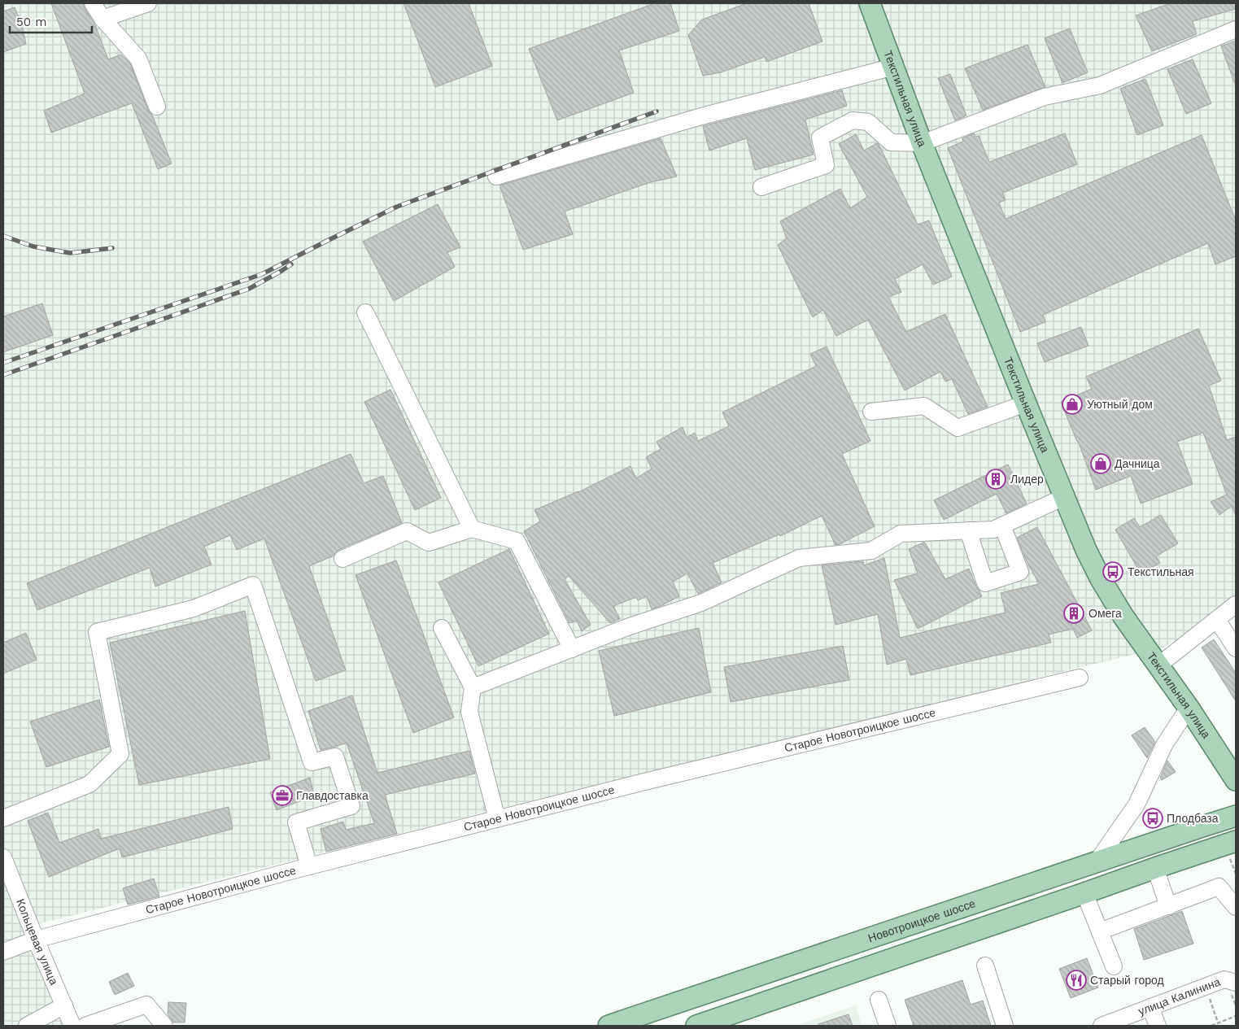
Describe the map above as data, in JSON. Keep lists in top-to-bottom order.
{
  "streets": {
    "main road": ["Текстильная улица", "Новотроицкое шоссе"],
    "street": ["Старое Новотроицкое шоссе", "Кольцевая улица", "улица Калинина"]
  },
  "crossings": [
    ["Старое Новотроицкое шоссе", "Кольцевая улица"]
  ],
  "places": {
    "shop": ["Уютный дом", "Дачница"],
    "building": ["Лидер", "Омега"],
    "bus stop": ["Текстильная", "Плодбаза"],
    "office": ["Главдоставка"],
    "restaurant": ["Старый город"]
  },
  "scale_bar": "50 m"
}
